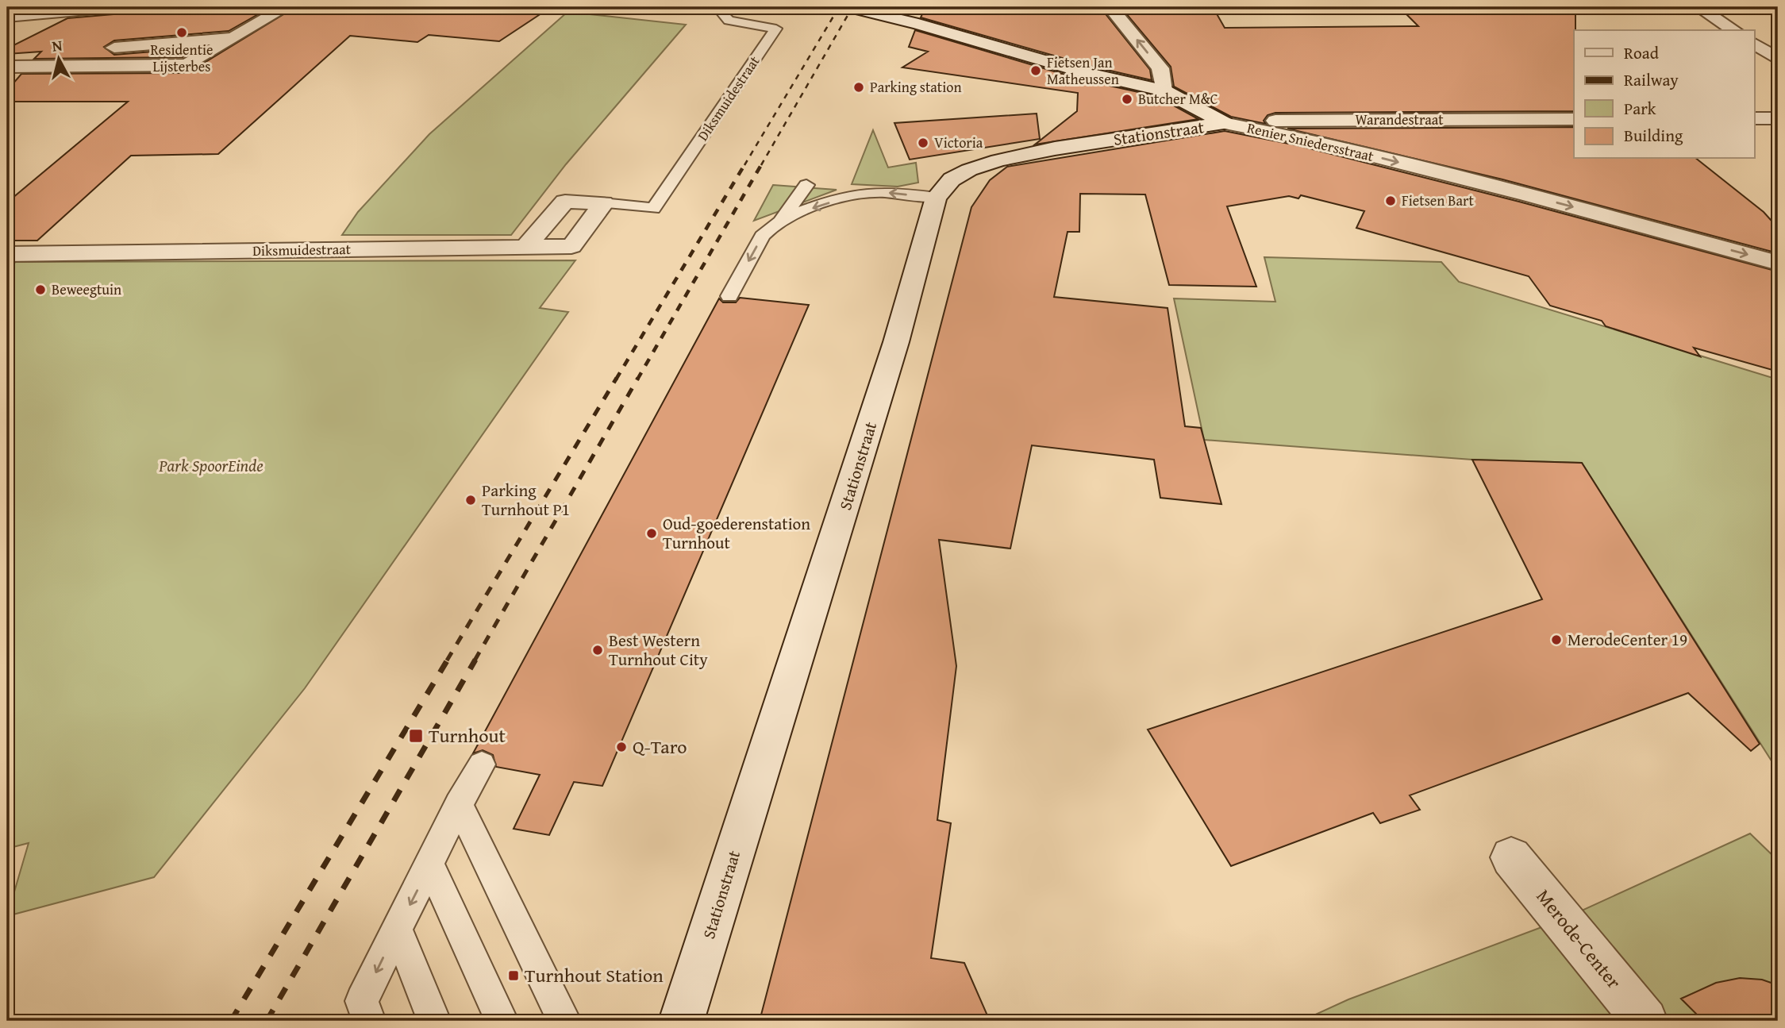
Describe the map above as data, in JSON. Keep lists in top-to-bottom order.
{
  "streets": {
    "street": [
      "Diksmuidestraat",
      "Warandestraat",
      "Stationstraat",
      "Renier Sniedersstraat",
      "Merode-Center"
    ]
  },
  "crossings": [
    ["Warandestraat", "Stationstraat"],
    ["Warandestraat", "Renier Sniedersstraat"],
    ["Stationstraat", "Renier Sniedersstraat"]
  ],
  "one_way": ["Renier Sniedersstraat"],
  "parks": ["Park SpoorEinde"],
  "places": {
    "other": [
      "Residentie Lijsterbes",
      "Fietsen Jan Matheussen",
      "Parking station",
      "Butcher M&C",
      "Victoria",
      "Fietsen Bart",
      "Beweegtuin",
      "Parking Turnhout P1",
      "Oud-goederenstation Turnhout",
      "MerodeCenter 19",
      "Best Western Turnhout City",
      "Q-Taro"
    ],
    "transit": ["Turnhout", "Turnhout Station"]
  },
  "legend": [
    "Road",
    "Railway",
    "Park",
    "Building"
  ],
  "north": "top"
}
